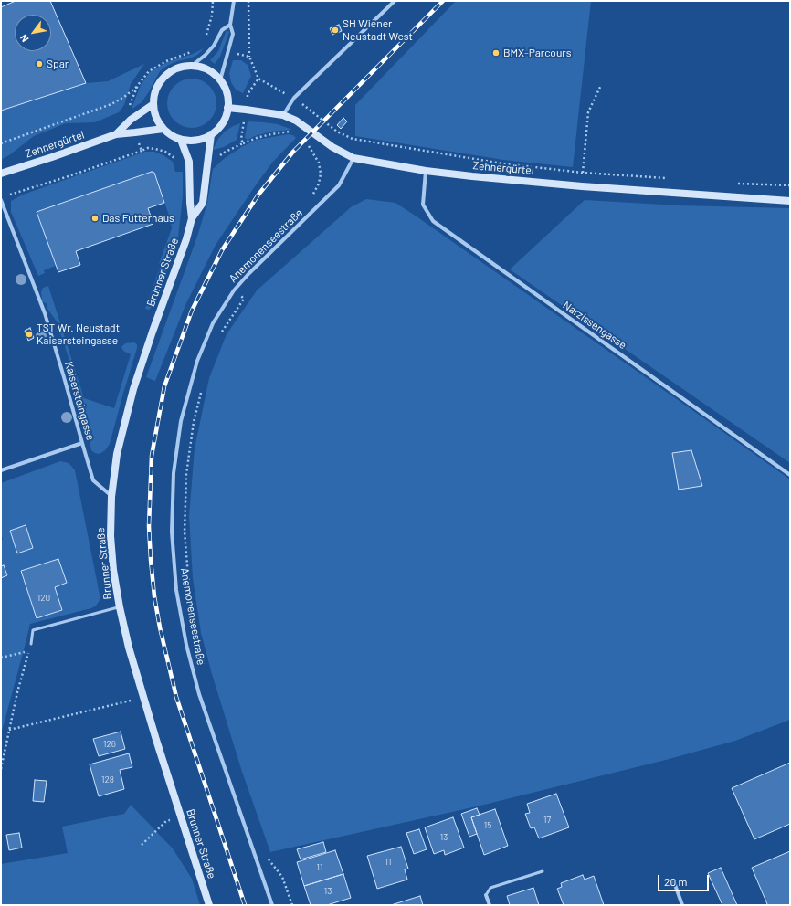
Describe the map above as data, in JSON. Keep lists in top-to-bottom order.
{
  "streets": {
    "main road": ["Zehnergürtel", "Brunner Straße"],
    "street": ["Anemonenseestraße", "Narzissengasse", "Kaisersteingasse"]
  },
  "crossings": [
    ["Zehnergürtel", "Anemonenseestraße"],
    ["Zehnergürtel", "Brunner Straße"],
    ["Zehnergürtel", "Narzissengasse"],
    ["Brunner Straße", "Kaisersteingasse"]
  ],
  "places": [
    "SH Wiener Neustadt West",
    "BMX-Parcours",
    "Spar",
    "Das Futterhaus",
    "TST Wr. Neustadt Kaisersteingasse"
  ],
  "house_numbers": [
    "120",
    "126",
    "128",
    "17",
    "15",
    "13",
    "11",
    "11",
    "13"
  ],
  "scale_bar": "20 m",
  "north": "bottom left"
}
